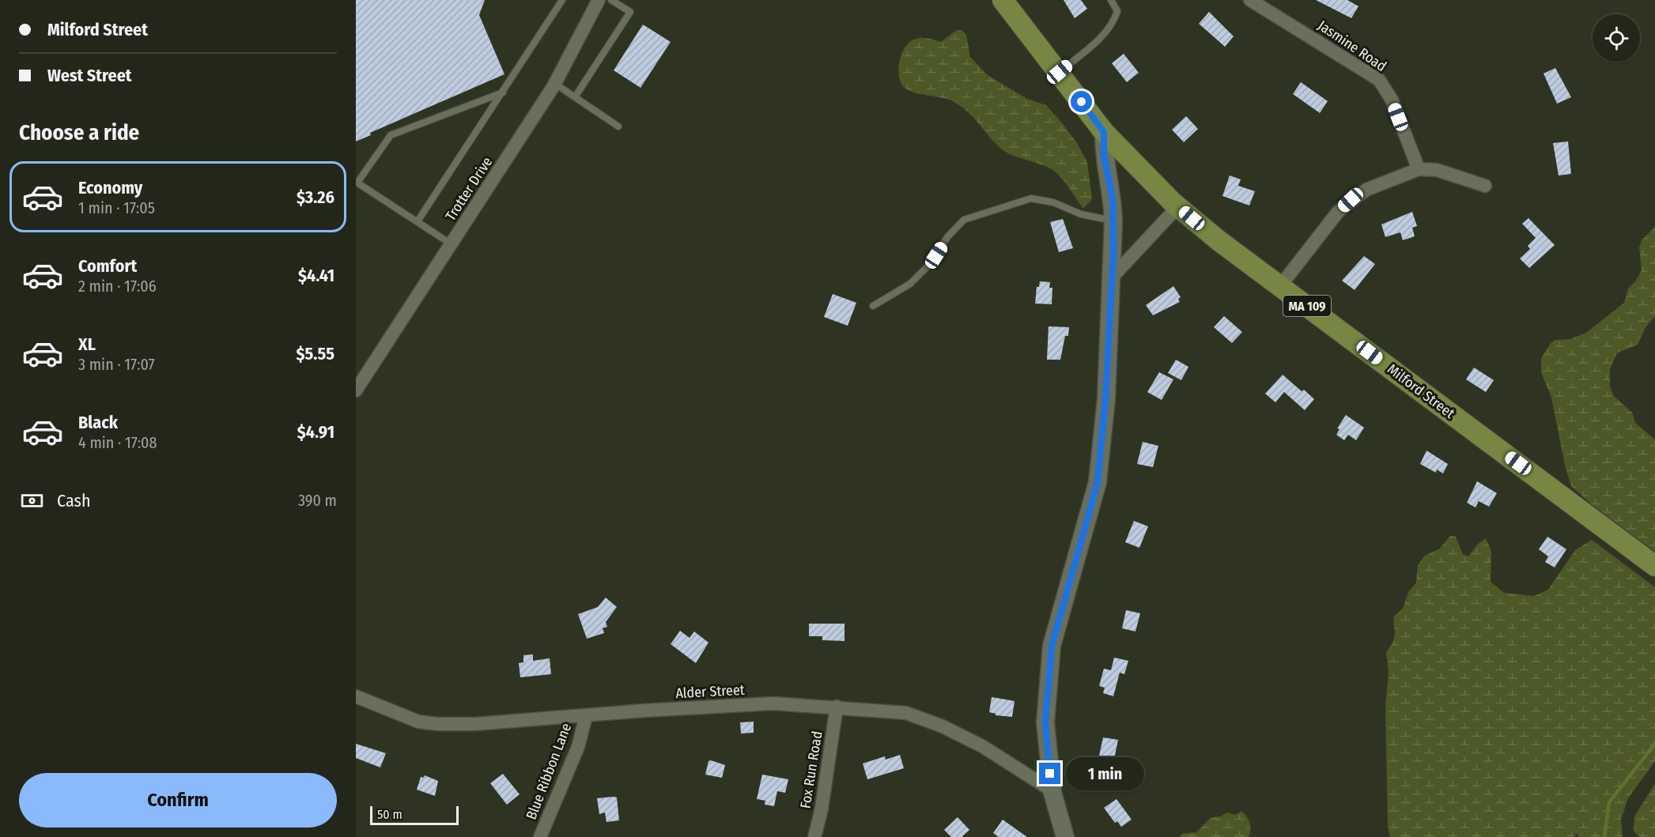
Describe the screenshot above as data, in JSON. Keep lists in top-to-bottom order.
{
  "streets": {
    "main road": ["MA 109", "Milford Street"],
    "street": [
      "Jasmine Road",
      "Trotter Drive",
      "Alder Street",
      "Fox Run Road",
      "Blue Ribbon Lane"
    ]
  },
  "crossings": [
    ["Alder Street", "Fox Run Road"],
    ["Alder Street", "Blue Ribbon Lane"]
  ],
  "scale_bar": "50 m",
  "page": {
    "banner": ["Milford Street", "West Street"],
    "heading": "Choose a ride",
    "list": [
      {
        "name": "Economy",
        "note": "1 min · 17:05",
        "value": "$3.26"
      },
      {
        "name": "Comfort",
        "note": "2 min · 17:06",
        "value": "$4.41"
      },
      {
        "name": "XL",
        "note": "3 min · 17:07",
        "value": "$5.55"
      },
      {
        "name": "Black",
        "note": "4 min · 17:08",
        "value": "$4.91"
      }
    ],
    "pay": ["Cash", "390 m"],
    "bubble": "1 min",
    "buttons": "Confirm",
    "scale": "50 m"
  }
}
